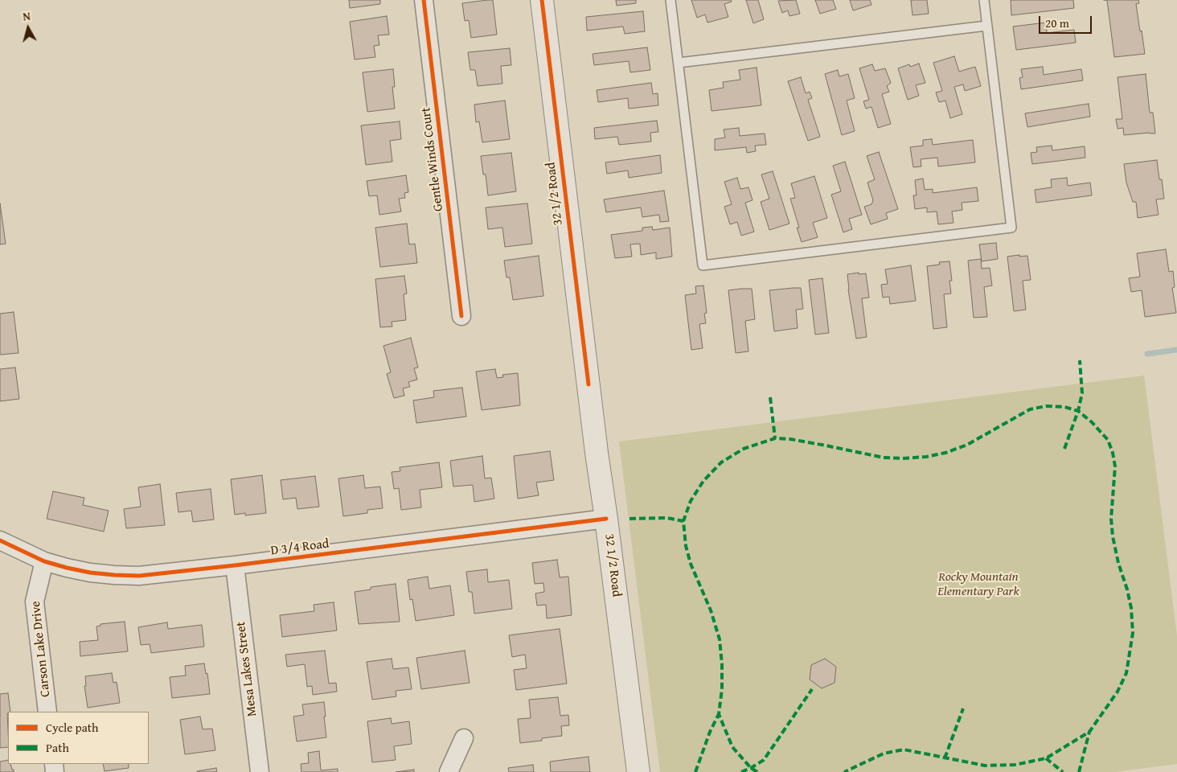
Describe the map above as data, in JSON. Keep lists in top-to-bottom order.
{
  "streets": {
    "street": [
      "Gentle Winds Court",
      "32 1/2 Road",
      "D 3/4 Road",
      "Carson Lake Drive",
      "Mesa Lakes Street"
    ]
  },
  "crossings": [
    ["32 1/2 Road", "D 3/4 Road"],
    ["D 3/4 Road", "Carson Lake Drive"],
    ["D 3/4 Road", "Mesa Lakes Street"]
  ],
  "parks": ["Rocky Mountain Elementary Park"],
  "legend": ["Cycle path", "Path"],
  "scale_bar": "20 m",
  "north": "top"
}
